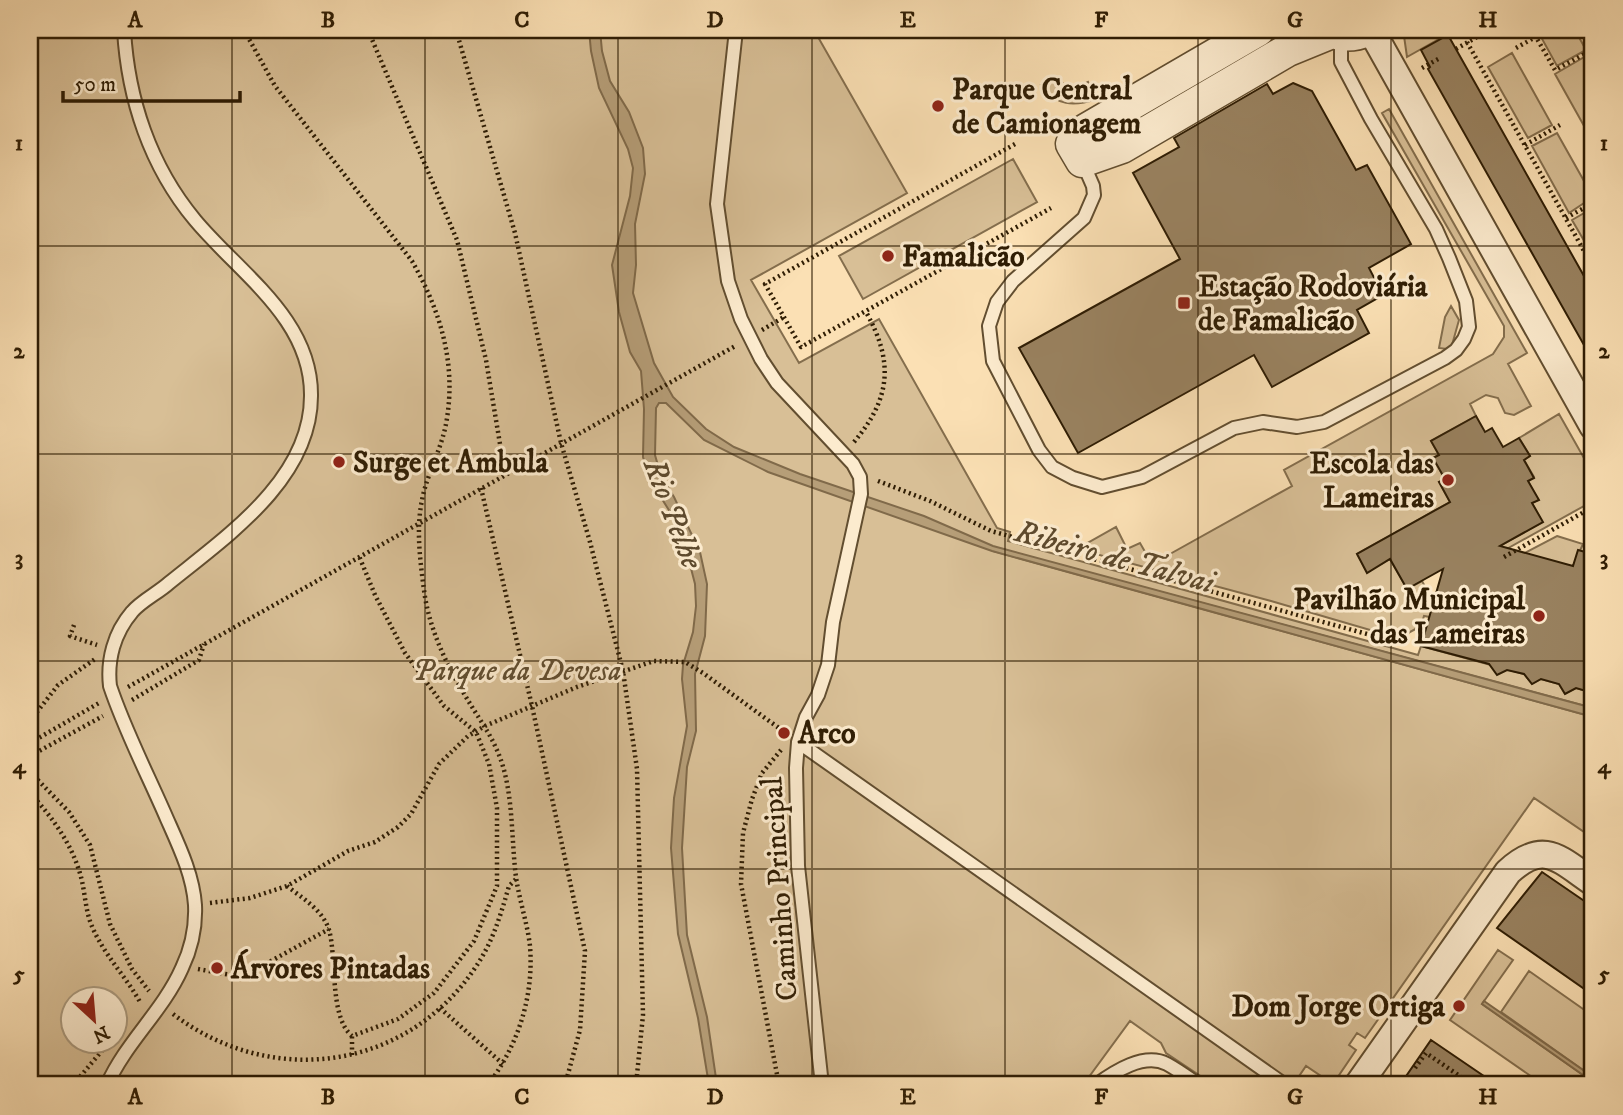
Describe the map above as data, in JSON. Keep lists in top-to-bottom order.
{
  "streets": {
    "lane": ["Caminho Principal"]
  },
  "water": ["Rio Pelhe", "Ribeiro de Talvai"],
  "parks": ["Parque da Devesa"],
  "places": {
    "other": [
      "Parque Central de Camionagem",
      "Famalicão",
      "Surge et Ambula",
      "Escola das Lameiras",
      "Pavilhão Municipal das Lameiras",
      "Arco",
      "Árvores Pintadas",
      "Dom Jorge Ortiga"
    ],
    "transit": ["Estação Rodoviária de Famalicão"]
  },
  "scale_bar": "50 m",
  "north": "bottom right",
  "grid": {
    "columns": [
      "A",
      "B",
      "C",
      "D",
      "E",
      "F",
      "G",
      "H"
    ],
    "rows": [
      "1",
      "2",
      "3",
      "4",
      "5"
    ]
  }
}
